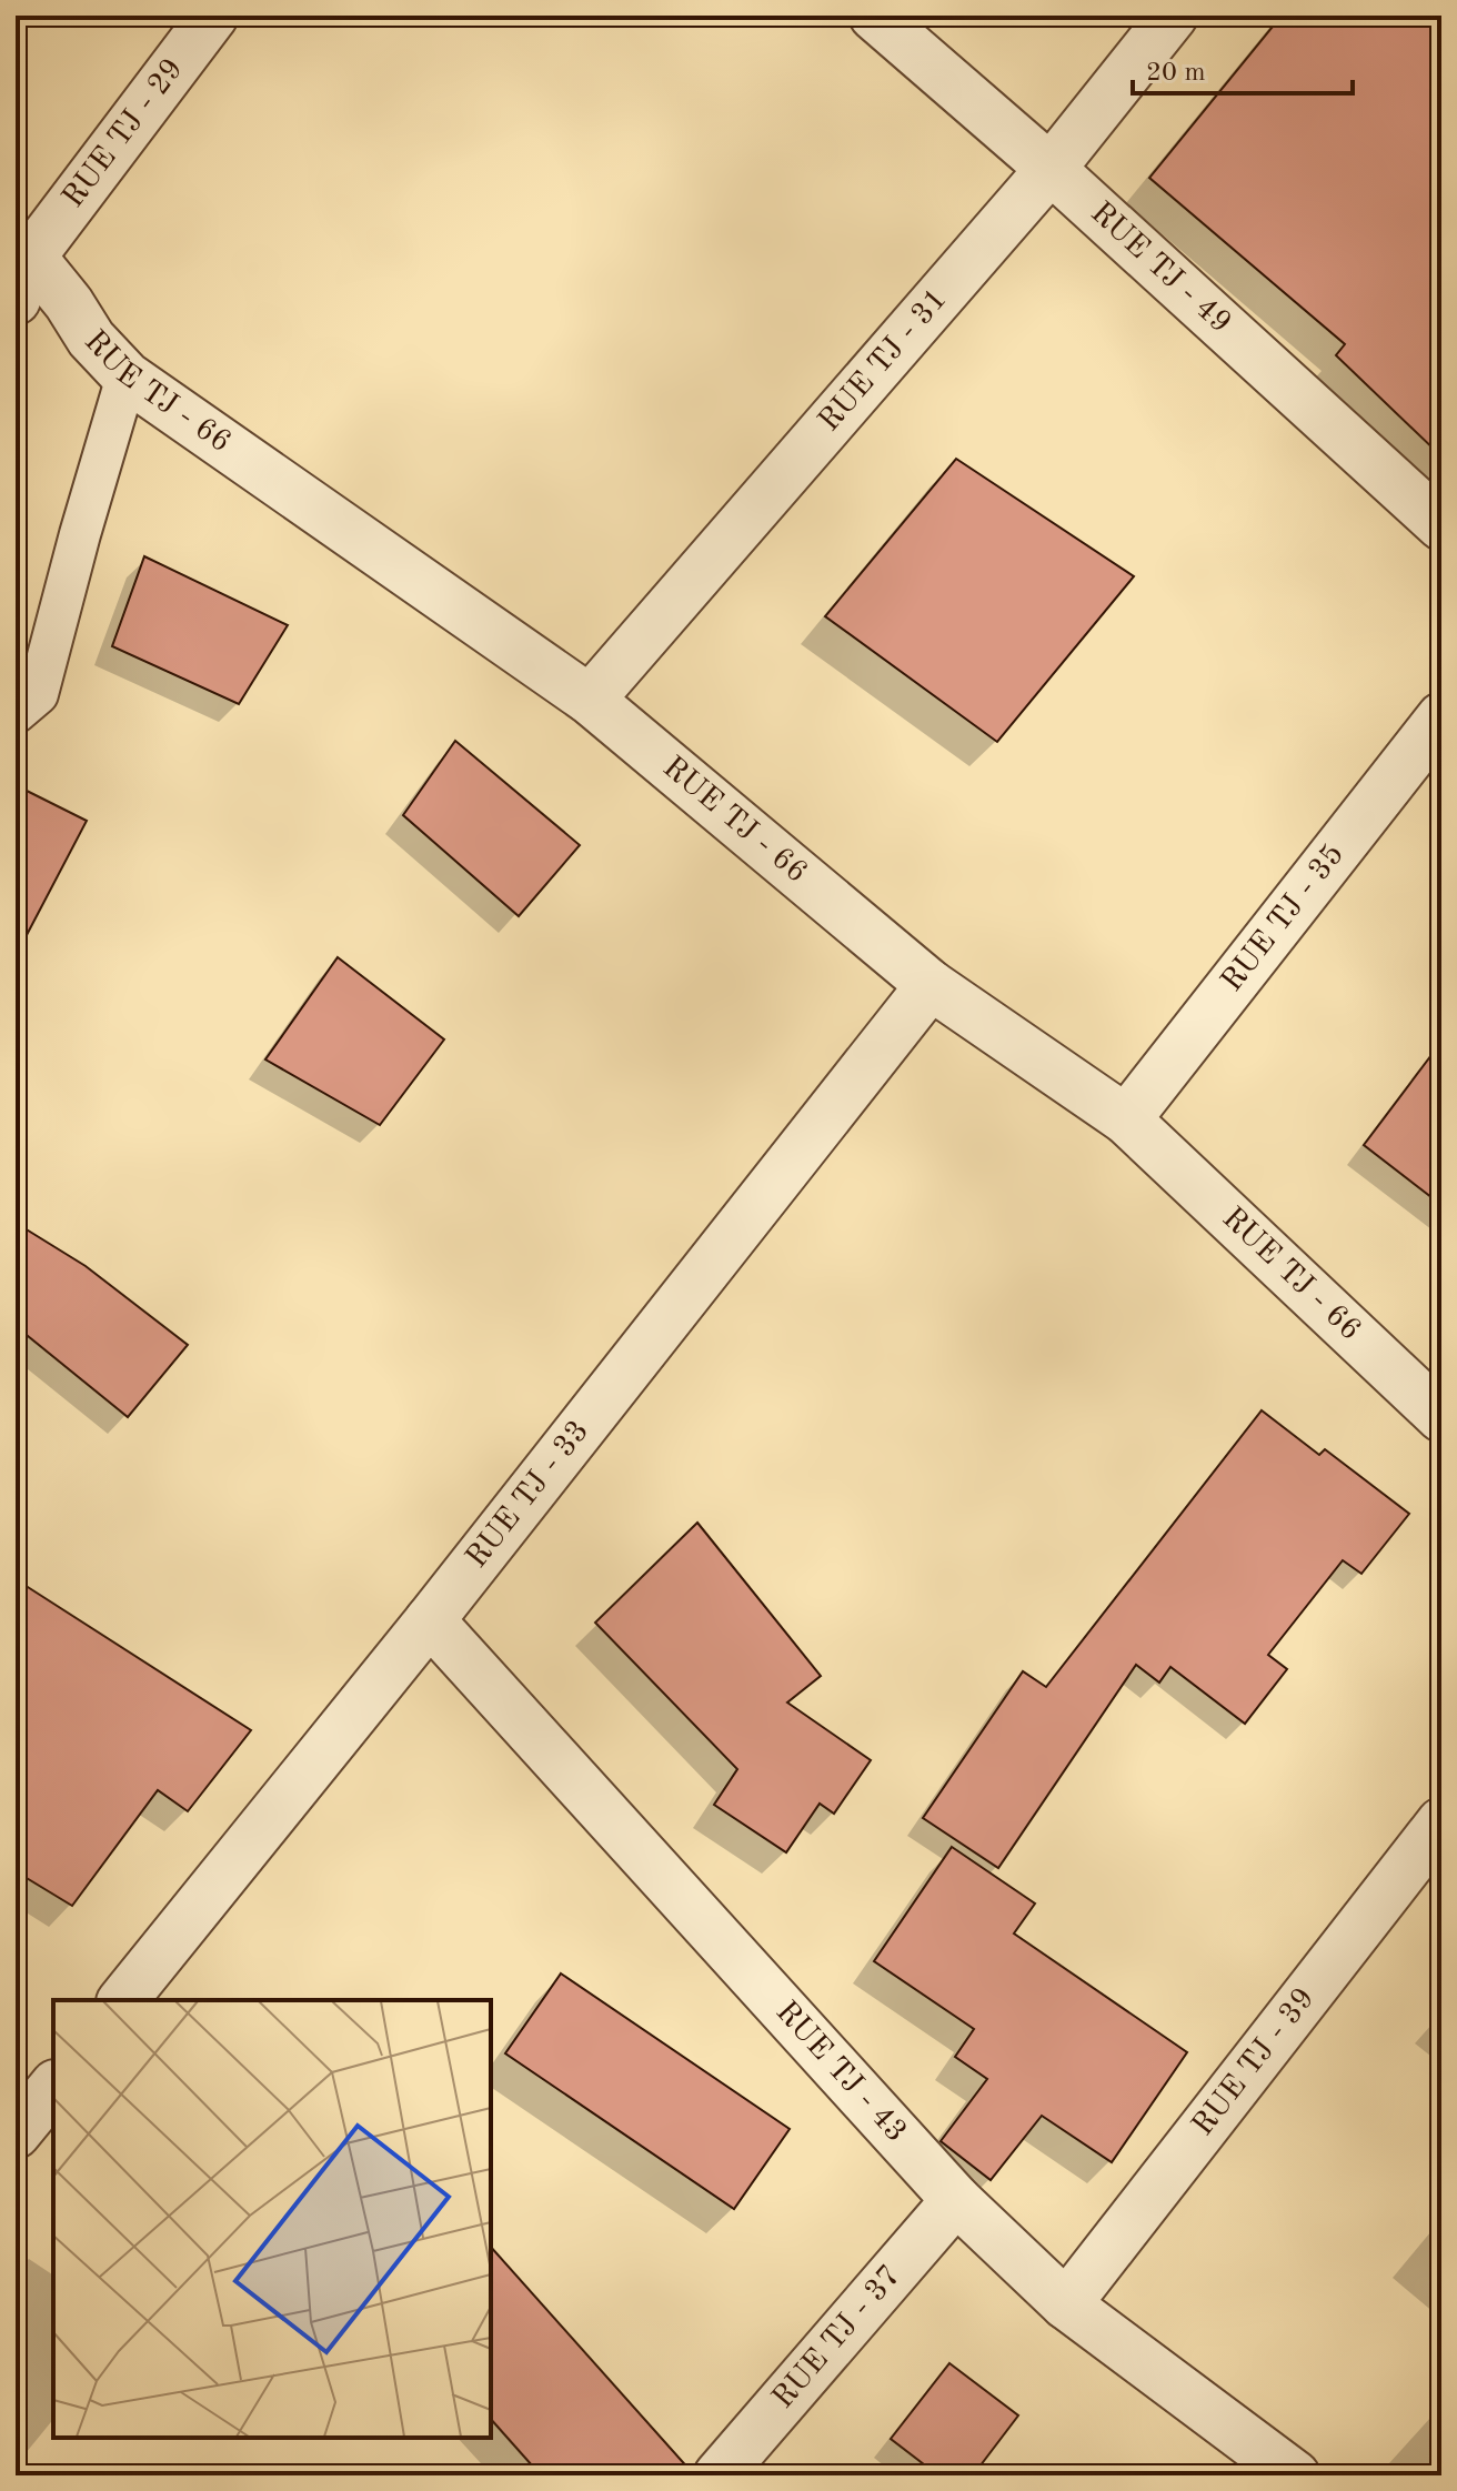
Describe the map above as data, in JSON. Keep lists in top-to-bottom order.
{
  "streets": {
    "street": [
      "RUE TJ - 29",
      "RUE TJ - 49",
      "RUE TJ - 31",
      "RUE TJ - 66",
      "RUE TJ - 35",
      "RUE TJ - 33",
      "RUE TJ - 39",
      "RUE TJ - 43",
      "RUE TJ - 37"
    ]
  },
  "crossings": [
    ["RUE TJ - 29", "RUE TJ - 66"],
    ["RUE TJ - 49", "RUE TJ - 31"],
    ["RUE TJ - 31", "RUE TJ - 66"],
    ["RUE TJ - 66", "RUE TJ - 35"],
    ["RUE TJ - 66", "RUE TJ - 33"],
    ["RUE TJ - 33", "RUE TJ - 43"],
    ["RUE TJ - 39", "RUE TJ - 43"],
    ["RUE TJ - 43", "RUE TJ - 37"]
  ],
  "scale_bar": "20 m"
}
